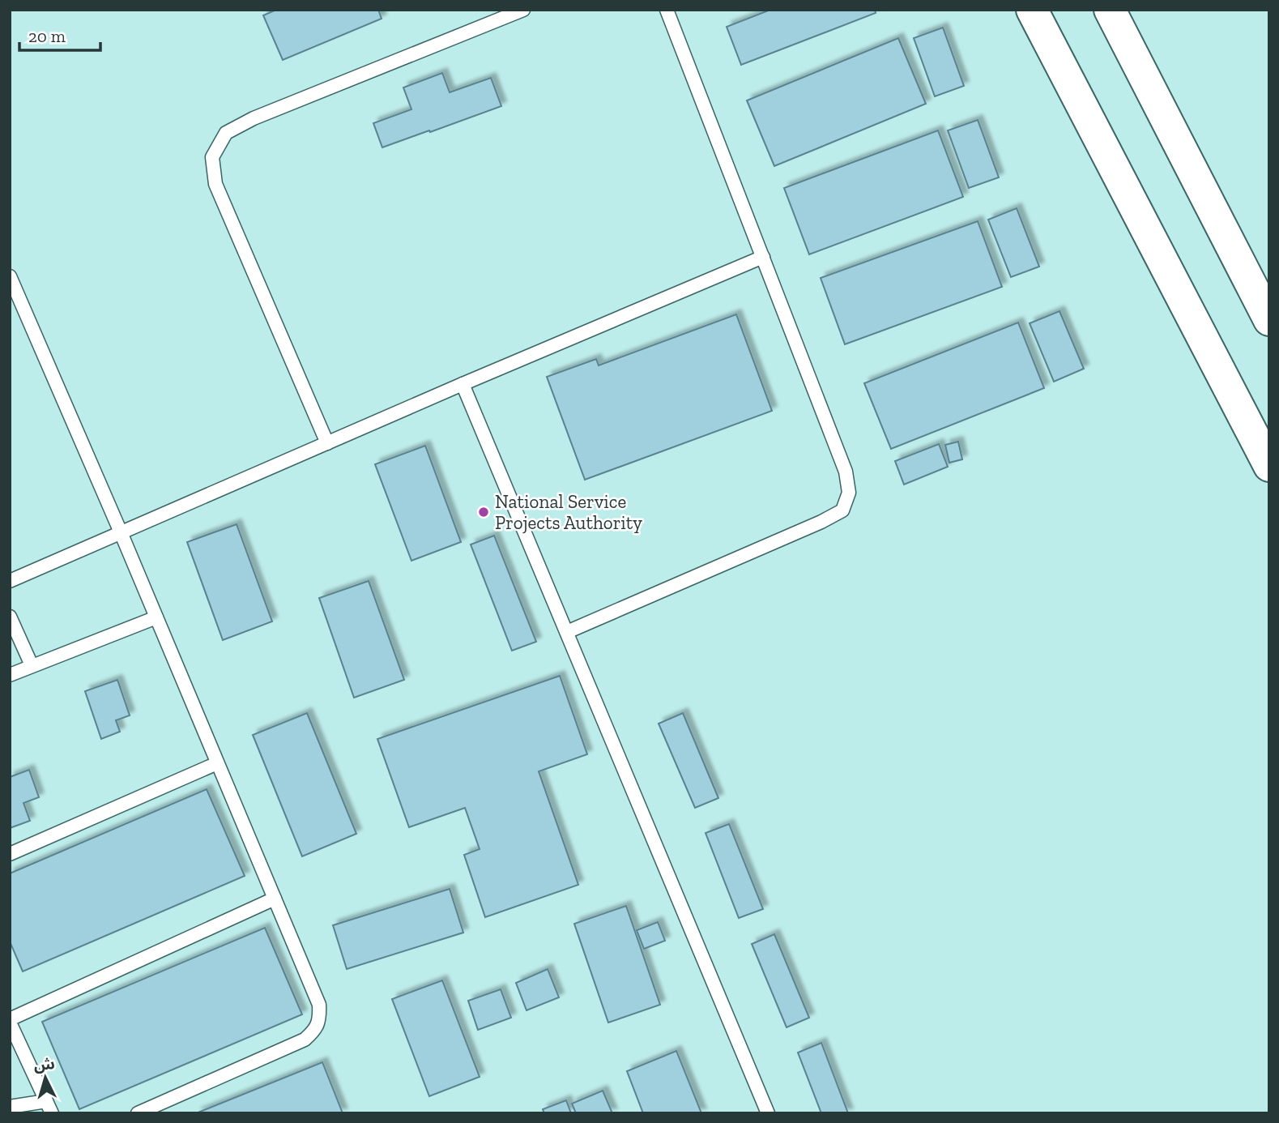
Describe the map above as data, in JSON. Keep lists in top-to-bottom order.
{
  "places": ["National Service Projects Authority"],
  "scale_bar": "20 m",
  "north": "top"
}
